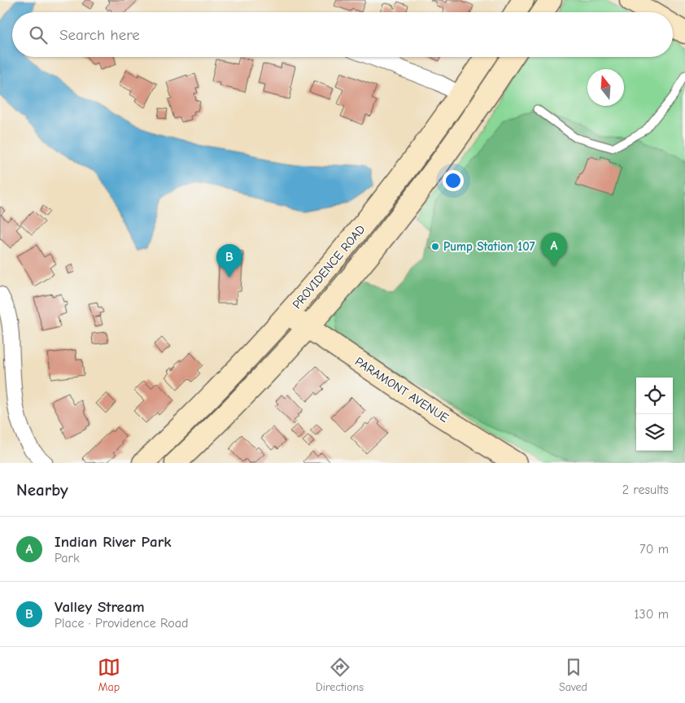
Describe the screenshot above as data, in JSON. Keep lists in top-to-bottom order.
{
  "streets": {
    "main road": ["PROVIDENCE ROAD", "PARAMONT AVENUE"]
  },
  "crossings": [
    ["PROVIDENCE ROAD", "PARAMONT AVENUE"]
  ],
  "places": ["Pump Station 107"],
  "north": "top",
  "page": {
    "search": "Search here",
    "pins": ["A", "B"],
    "heading": ["Nearby", "2 results"],
    "list": [
      {
        "mark": "A",
        "name": "Indian River Park",
        "note": "Park",
        "value": "70 m"
      },
      {
        "mark": "B",
        "name": "Valley Stream",
        "note": "Place · Providence Road",
        "value": "130 m"
      }
    ],
    "nav": ["Map", "Directions", "Saved"]
  }
}
